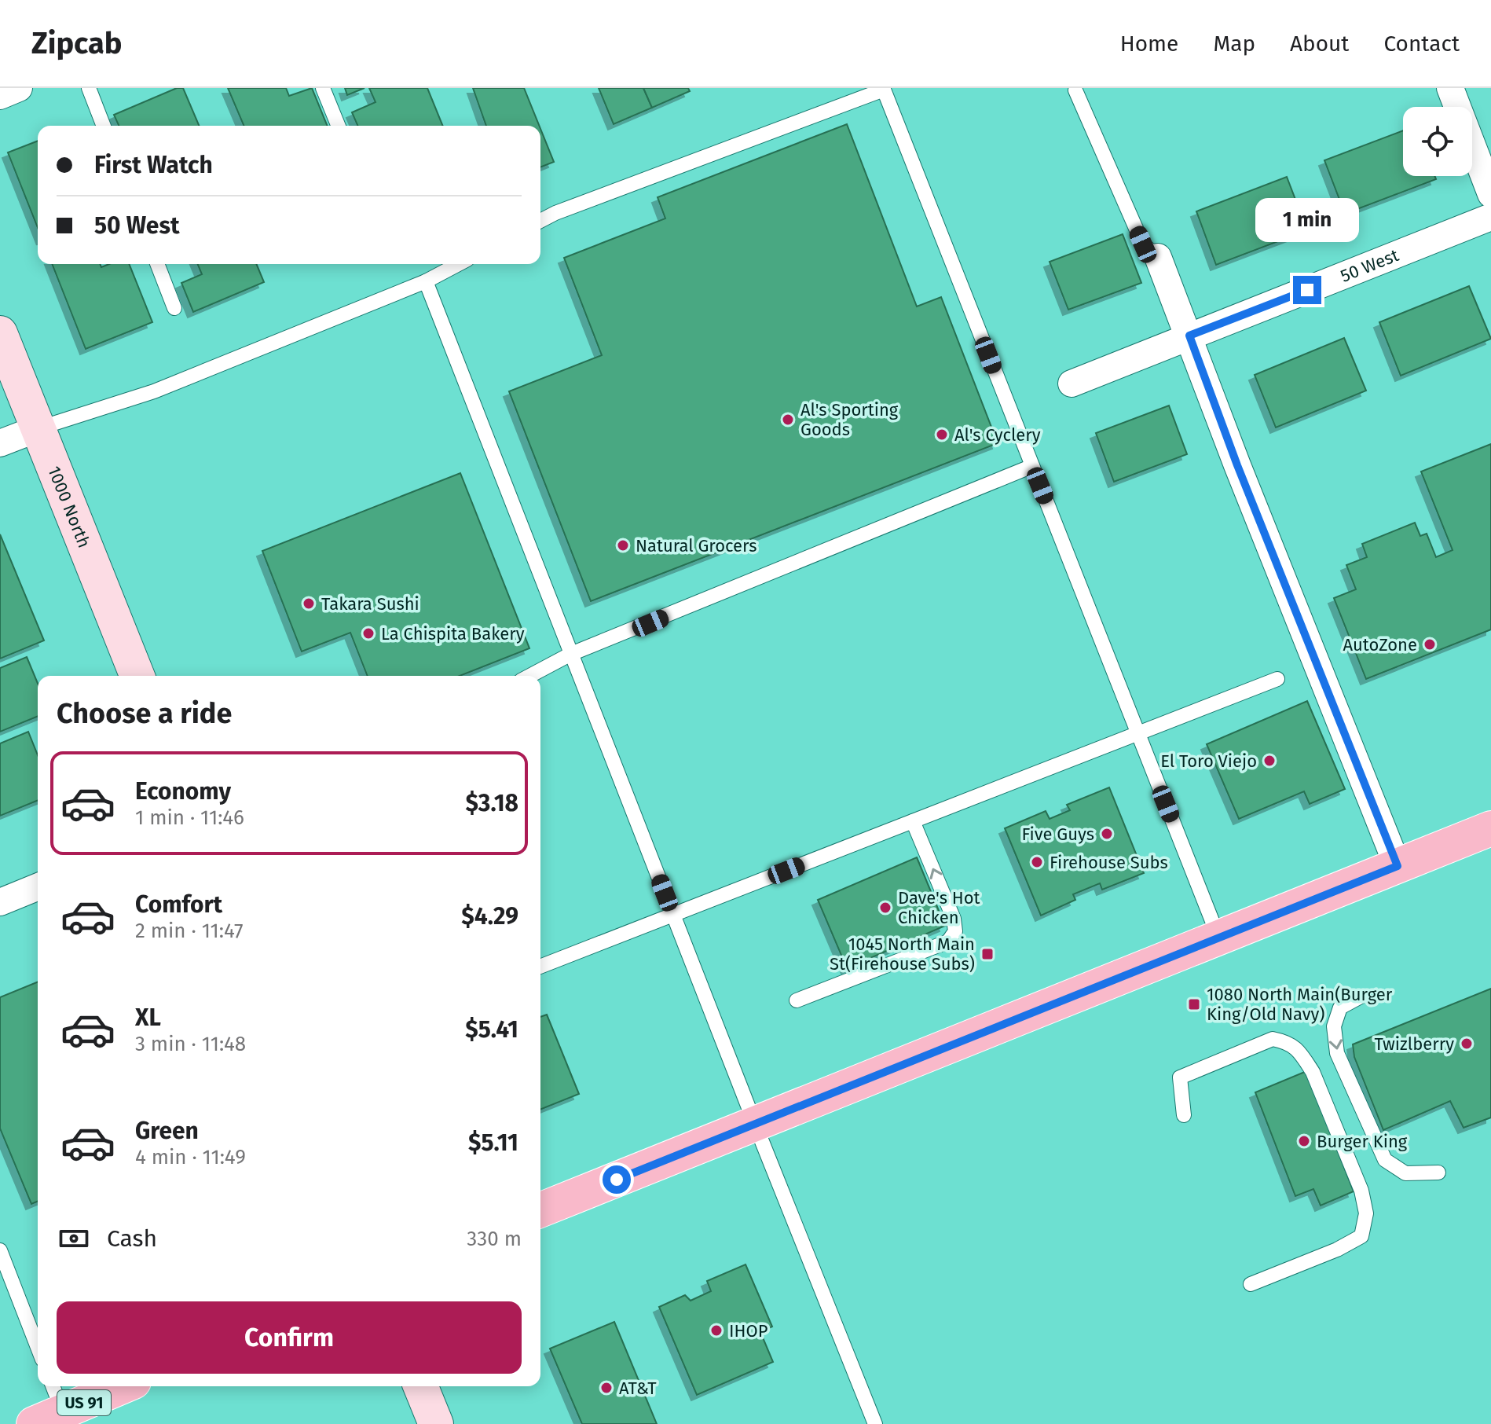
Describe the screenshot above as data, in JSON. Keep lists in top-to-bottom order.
{
  "streets": {
    "main road": ["US 91"],
    "street": ["50 West", "1000 North"]
  },
  "places": {
    "other": [
      "Al's Sporting Goods",
      "Al's Cyclery",
      "Natural Grocers",
      "Takara Sushi",
      "La Chispita Bakery",
      "AutoZone",
      "El Toro Viejo",
      "Five Guys",
      "Firehouse Subs",
      "Dave's Hot Chicken",
      "Twizlberry",
      "Burger King",
      "IHOP",
      "AT&T"
    ],
    "transit": ["1045 North Main St(Firehouse Subs)", "1080 North Main(Burger King/Old Navy)"]
  },
  "page": {
    "header": "Zipcab",
    "nav": [
      "Home",
      "Map",
      "About",
      "Contact"
    ],
    "banner": ["First Watch", "50 West"],
    "bubble": "1 min",
    "heading": "Choose a ride",
    "list": [
      {
        "name": "Economy",
        "note": "1 min · 11:46",
        "value": "$3.18"
      },
      {
        "name": "Comfort",
        "note": "2 min · 11:47",
        "value": "$4.29"
      },
      {
        "name": "XL",
        "note": "3 min · 11:48",
        "value": "$5.41"
      },
      {
        "name": "Green",
        "note": "4 min · 11:49",
        "value": "$5.11"
      }
    ],
    "pay": ["Cash", "330 m"],
    "buttons": "Confirm"
  }
}
